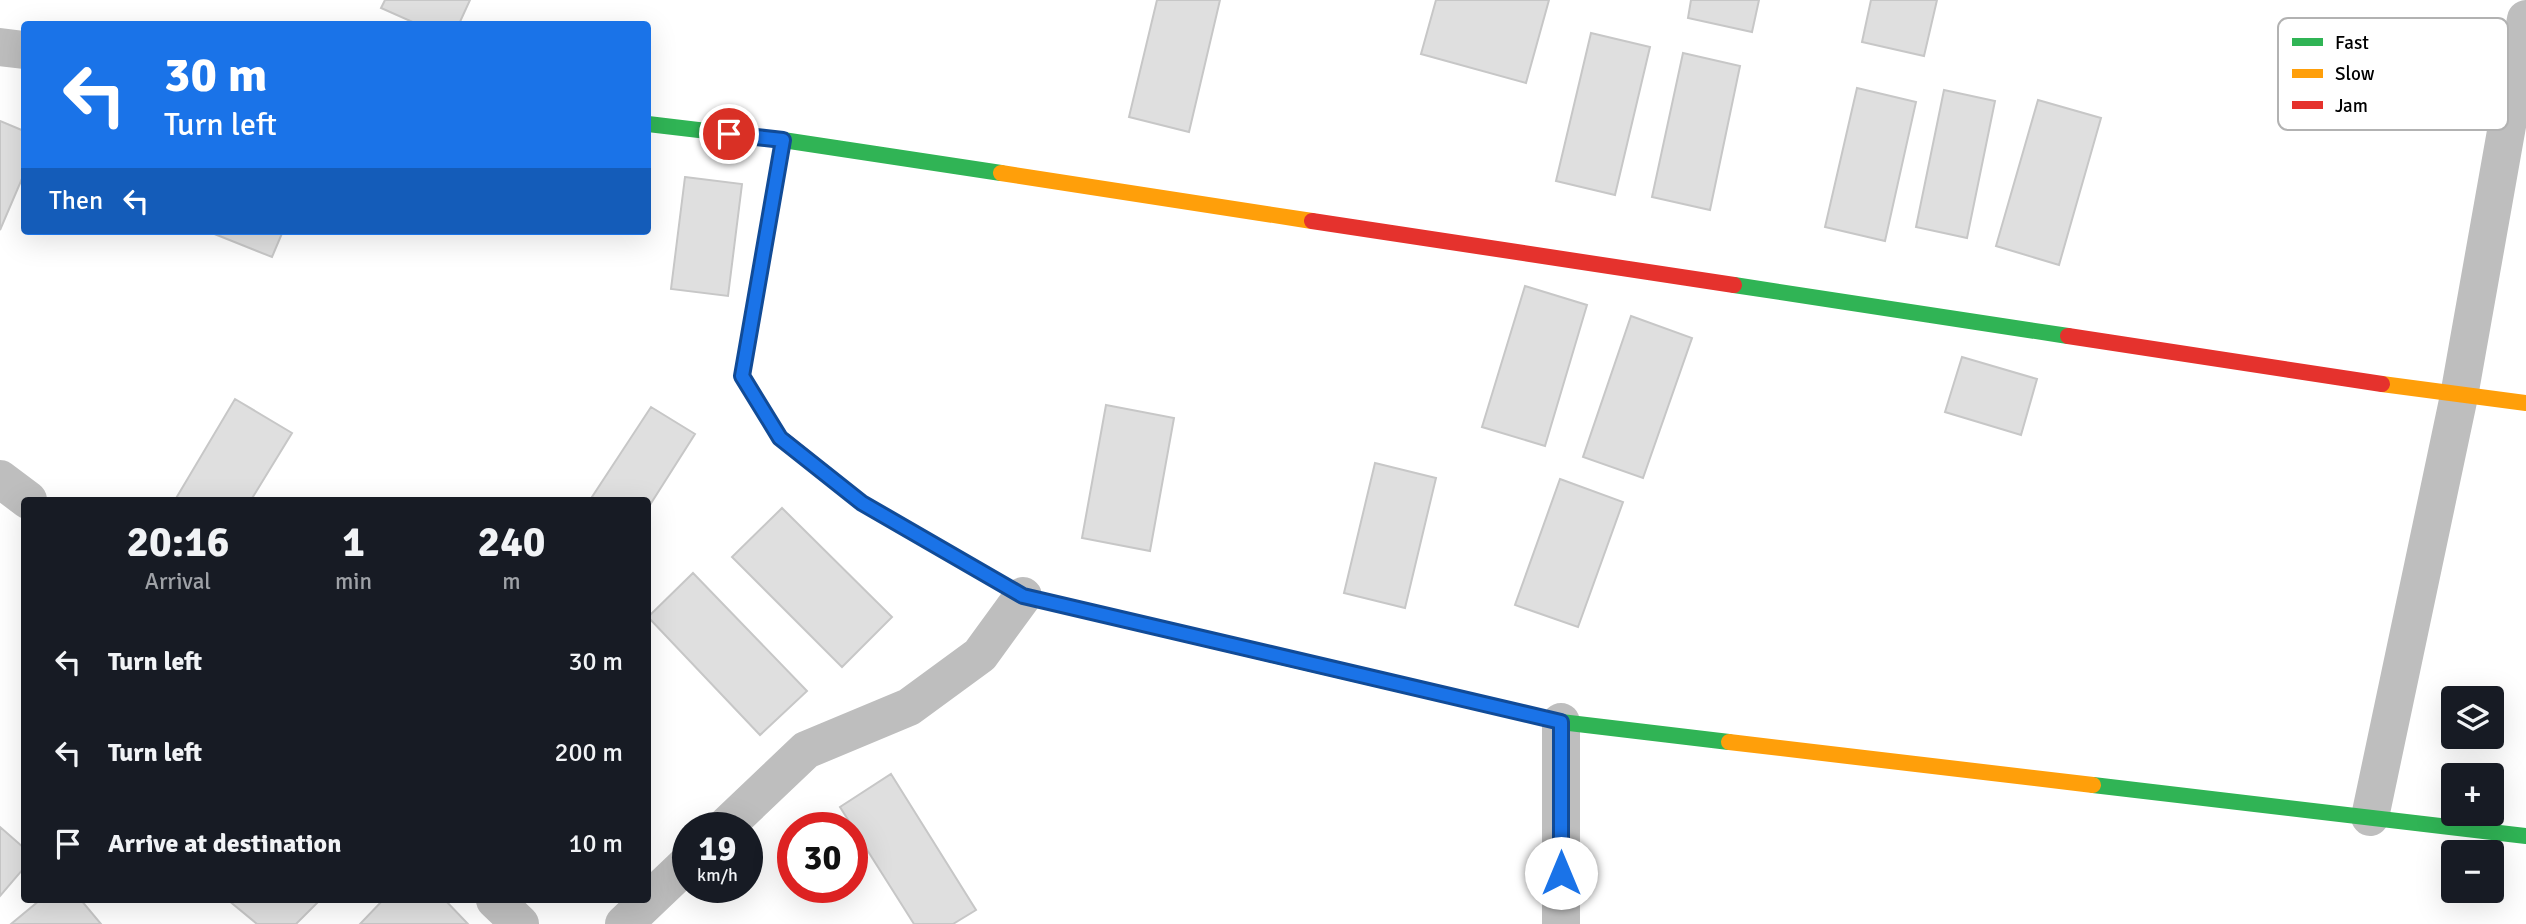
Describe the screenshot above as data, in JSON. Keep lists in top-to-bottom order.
{
  "legend": ["Fast", "Slow", "Jam"],
  "page": {
    "turn": ["30 m", "Turn left"],
    "then": "Then",
    "eta": [
      "20:16",
      "Arrival",
      "1",
      "min",
      "240",
      "m"
    ],
    "list": [
      {
        "name": "Turn left",
        "value": "30 m"
      },
      {
        "name": "Turn left",
        "value": "200 m"
      },
      {
        "name": "Arrive at destination",
        "value": "10 m"
      }
    ],
    "map_buttons": ["+", "−"],
    "speed": "19 km/h",
    "limit": "30"
  }
}
